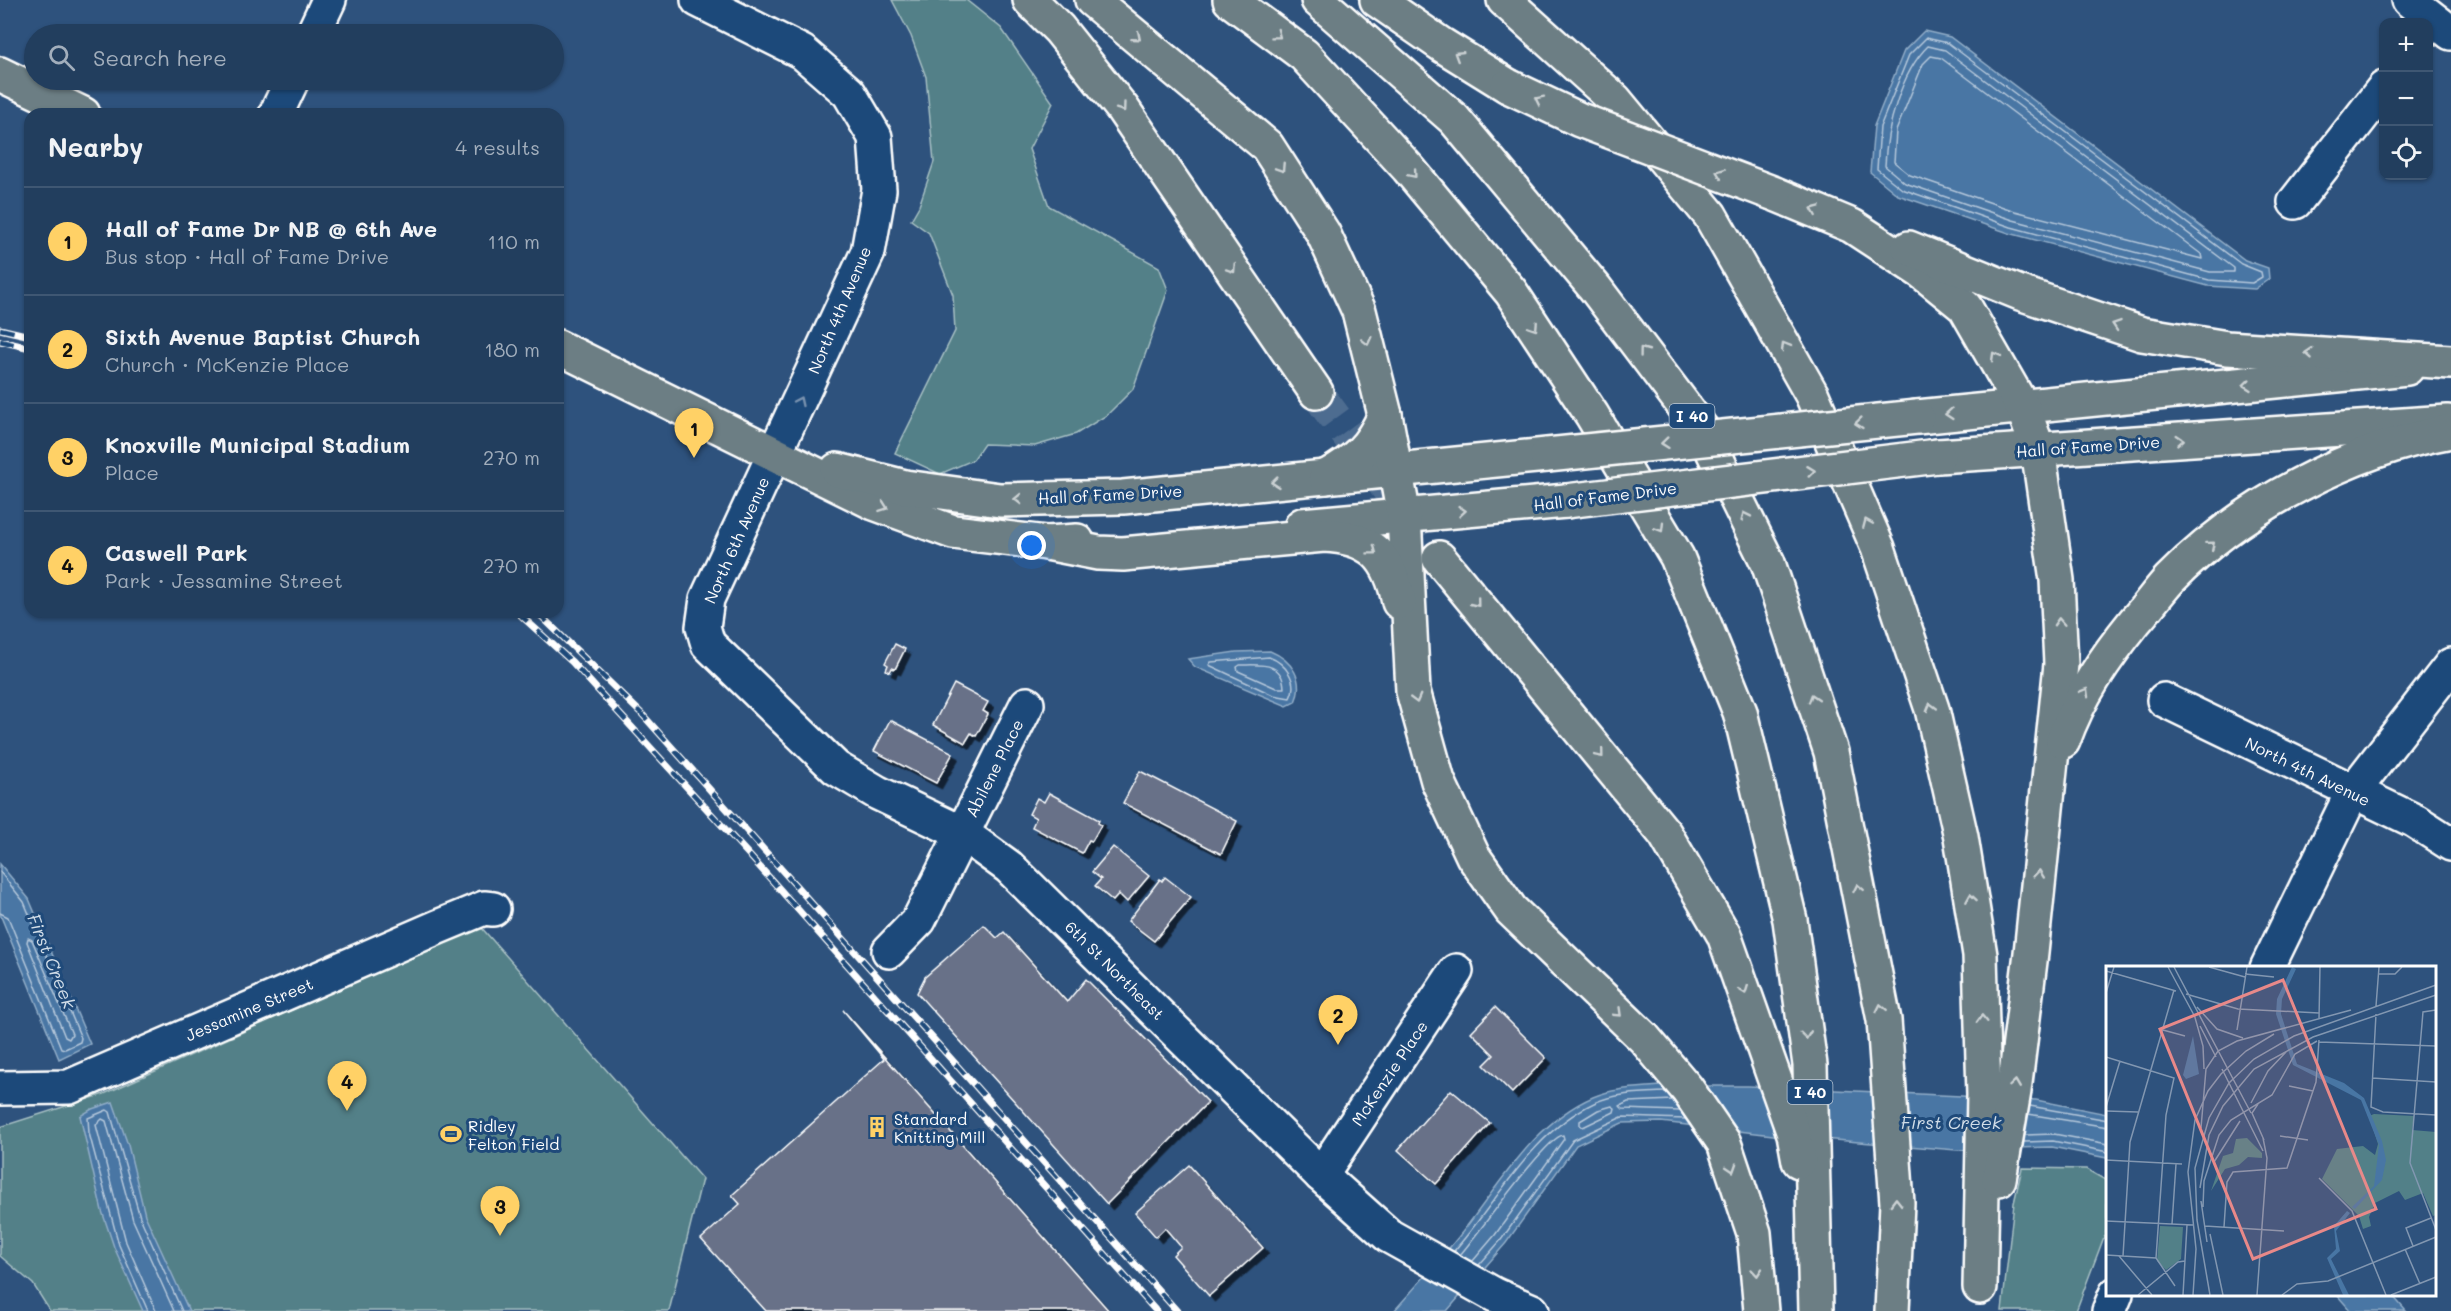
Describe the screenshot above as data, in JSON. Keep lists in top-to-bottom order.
{
  "streets": {
    "main road": ["I 40", "Hall of Fame Drive"],
    "street": [
      "North 4th Avenue",
      "North 6th Avenue",
      "Abilene Place",
      "6th St Northeast",
      "Jessamine Street",
      "McKenzie Place"
    ]
  },
  "crossings": [
    ["North 4th Avenue", "Hall of Fame Drive"],
    ["North 4th Avenue", "North 6th Avenue"],
    ["Hall of Fame Drive", "North 6th Avenue"],
    ["North 6th Avenue", "6th St Northeast"],
    ["Abilene Place", "6th St Northeast"],
    ["6th St Northeast", "McKenzie Place"]
  ],
  "one_way": ["North 4th Avenue"],
  "water": ["First Creek"],
  "places": {
    "building": ["Standard Knitting Mill"],
    "sports": ["Ridley Felton Field"]
  },
  "page": {
    "map_buttons": ["+", "−"],
    "search": "Search here",
    "heading": ["Nearby", "4 results"],
    "list": [
      {
        "mark": "1",
        "name": "Hall of Fame Dr NB @ 6th Ave",
        "note": "Bus stop · Hall of Fame Drive",
        "value": "110 m"
      },
      {
        "mark": "2",
        "name": "Sixth Avenue Baptist Church",
        "note": "Church · McKenzie Place",
        "value": "180 m"
      },
      {
        "mark": "3",
        "name": "Knoxville Municipal Stadium",
        "note": "Place",
        "value": "270 m"
      },
      {
        "mark": "4",
        "name": "Caswell Park",
        "note": "Park · Jessamine Street",
        "value": "270 m"
      }
    ],
    "pins": [
      "1",
      "2",
      "4",
      "3"
    ]
  }
}
